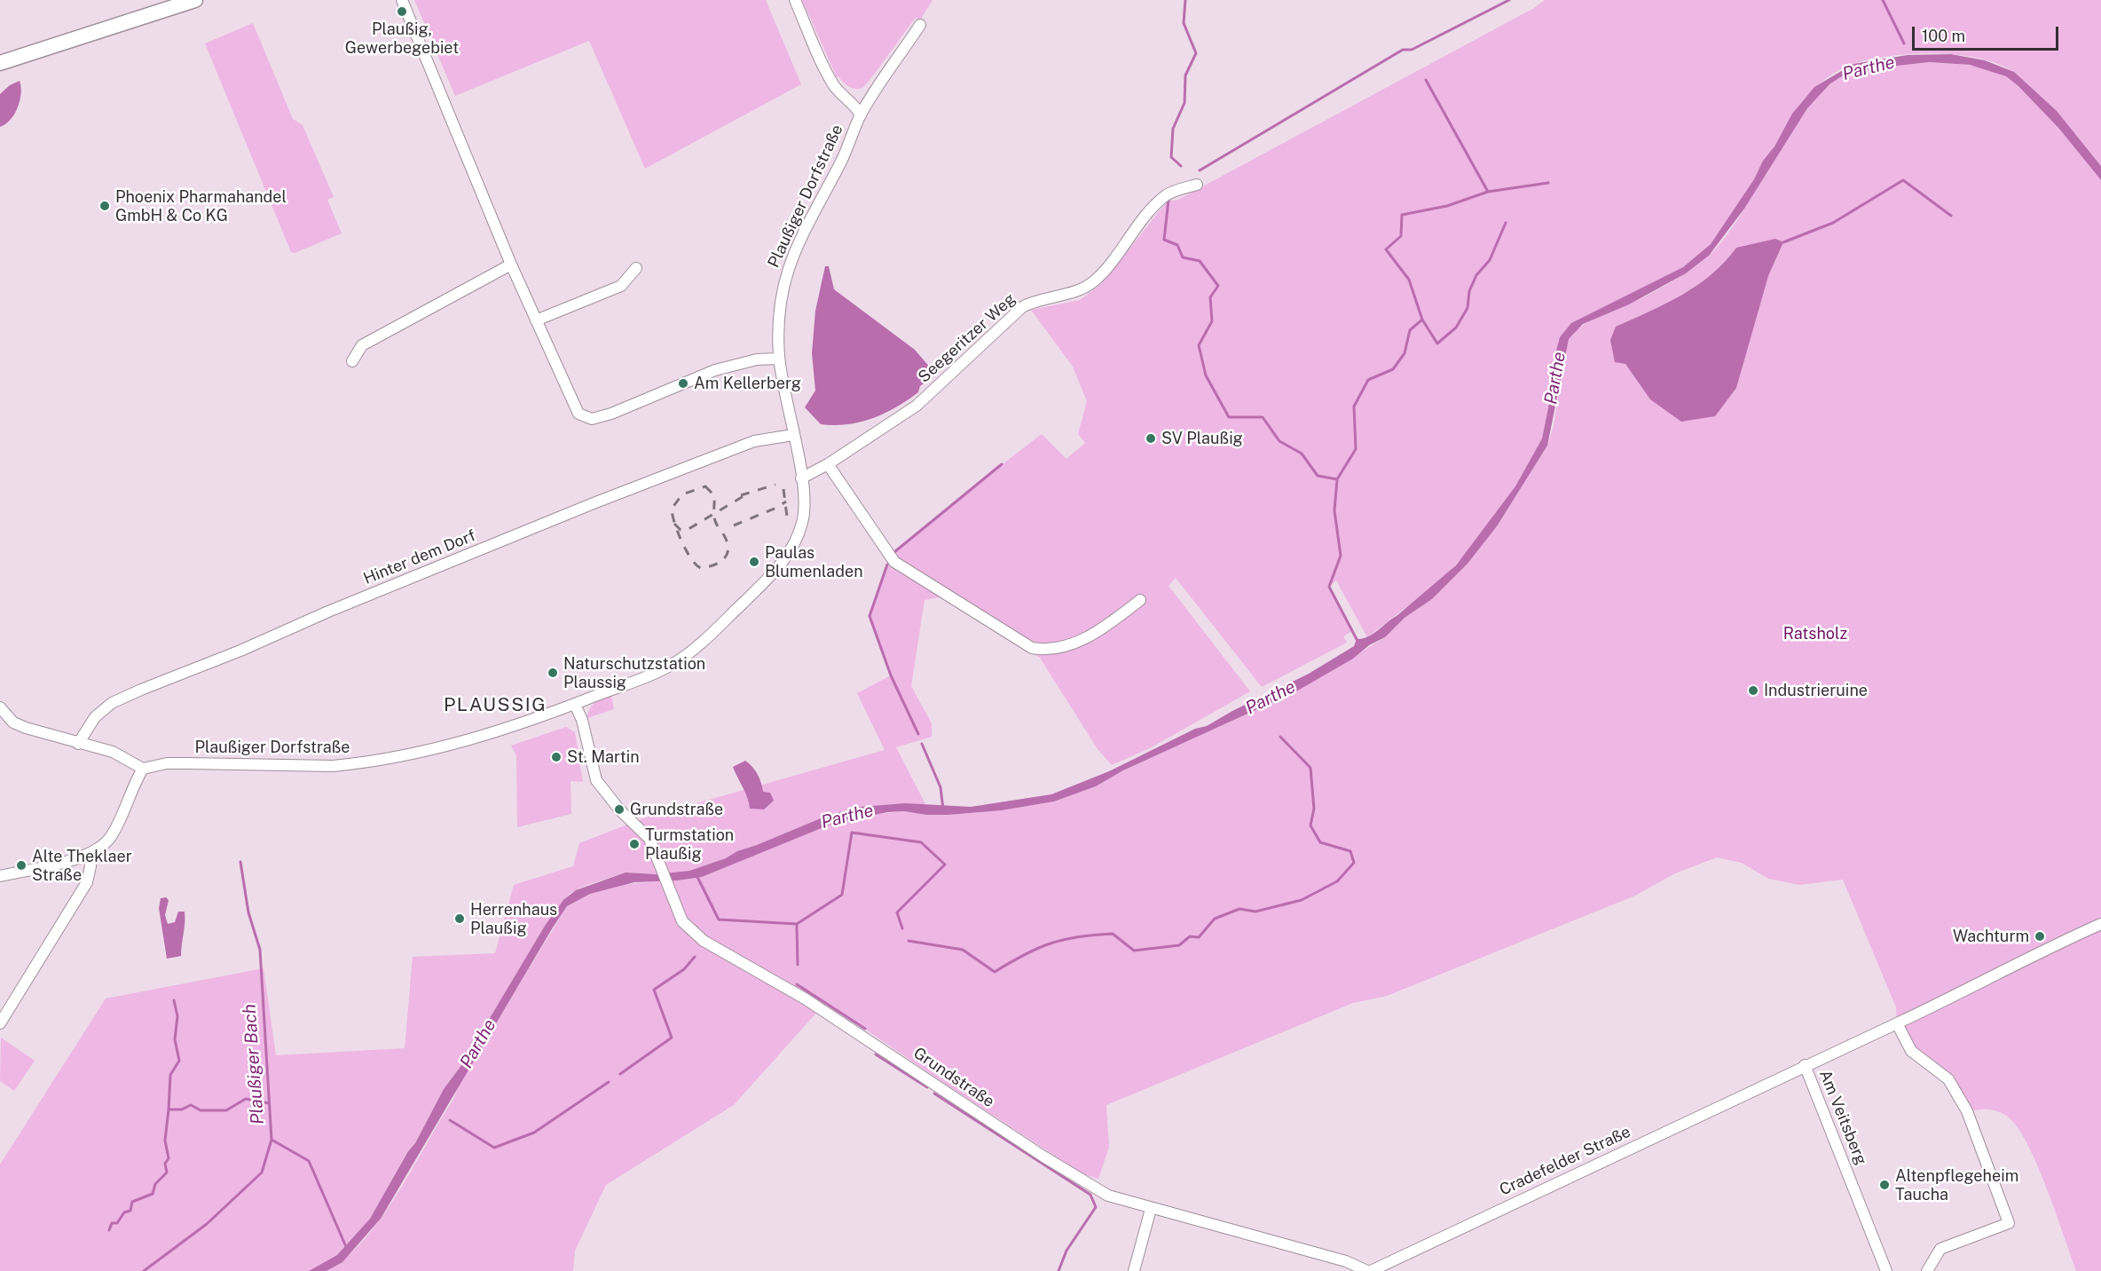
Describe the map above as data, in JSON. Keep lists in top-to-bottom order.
{
  "streets": {
    "street": [
      "Plaußiger Dorfstraße",
      "Seegeritzer Weg",
      "Hinter dem Dorf",
      "Grundstraße",
      "Am Veitsberg",
      "Cradefelder Straße"
    ]
  },
  "crossings": [
    ["Plaußiger Dorfstraße", "Seegeritzer Weg"],
    ["Plaußiger Dorfstraße", "Hinter dem Dorf"],
    ["Plaußiger Dorfstraße", "Grundstraße"],
    ["Grundstraße", "Cradefelder Straße"],
    ["Am Veitsberg", "Cradefelder Straße"]
  ],
  "districts": ["PLAUSSIG"],
  "water": ["Parthe", "Plaußiger Bach"],
  "parks": ["Ratsholz"],
  "places": [
    "Plaußig, Gewerbegebiet",
    "Phoenix Pharmahandel GmbH & Co KG",
    "Am Kellerberg",
    "SV Plaußig",
    "Paulas Blumenladen",
    "Naturschutzstation Plaussig",
    "Industrieruine",
    "St. Martin",
    "Grundstraße",
    "Turmstation Plaußig",
    "Alte Theklaer Straße",
    "Herrenhaus Plaußig",
    "Wachturm",
    "Altenpflegeheim Taucha"
  ],
  "scale_bar": "100 m"
}
